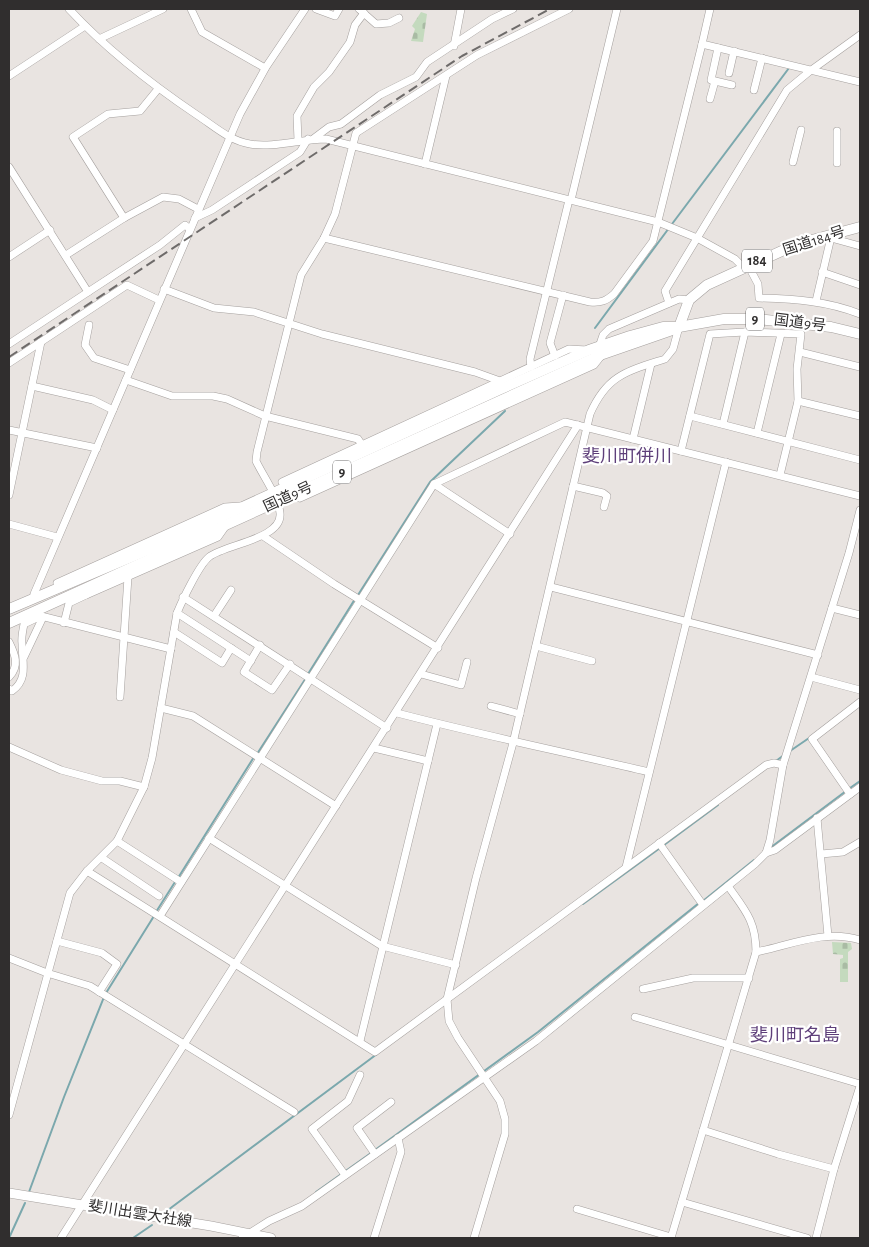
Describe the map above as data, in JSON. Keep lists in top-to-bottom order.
{
  "streets": {
    "highway": [
      "国道184号",
      "184",
      "9",
      "国道9号"
    ],
    "main road": ["斐川出雲大社線"]
  },
  "districts": ["斐川町併川", "斐川町名島"]
}
